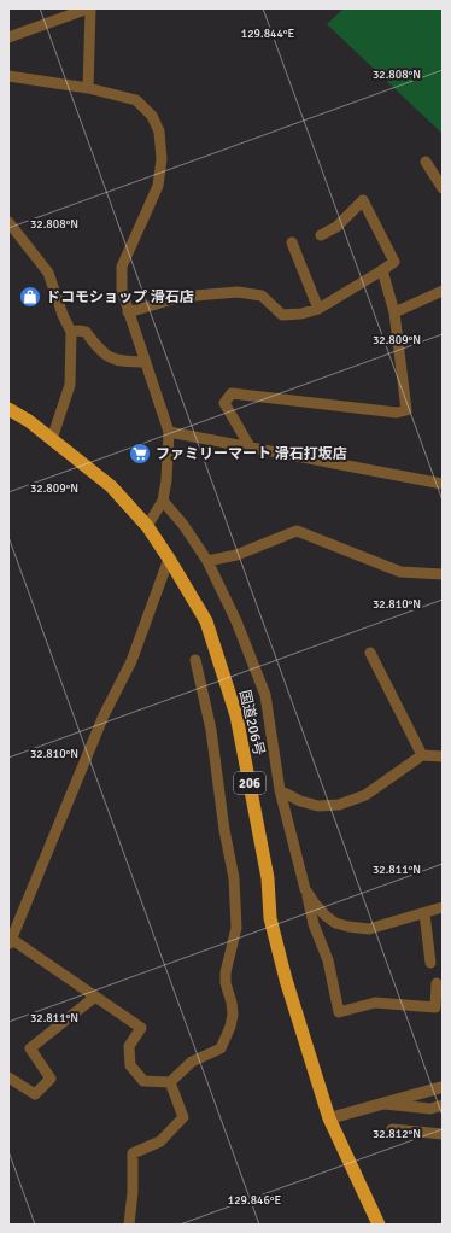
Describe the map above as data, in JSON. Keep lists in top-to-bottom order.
{
  "streets": {
    "highway": ["国道206号", "206"]
  },
  "places": {
    "shop": ["ドコモショップ 滑石店"],
    "supermarket": ["ファミリーマート 滑石打坂店"]
  },
  "coordinates": [
    "129.844°E",
    "32.808°N",
    "32.809°N",
    "32.810°N",
    "32.811°N",
    "32.812°N",
    "129.846°E"
  ]
}
